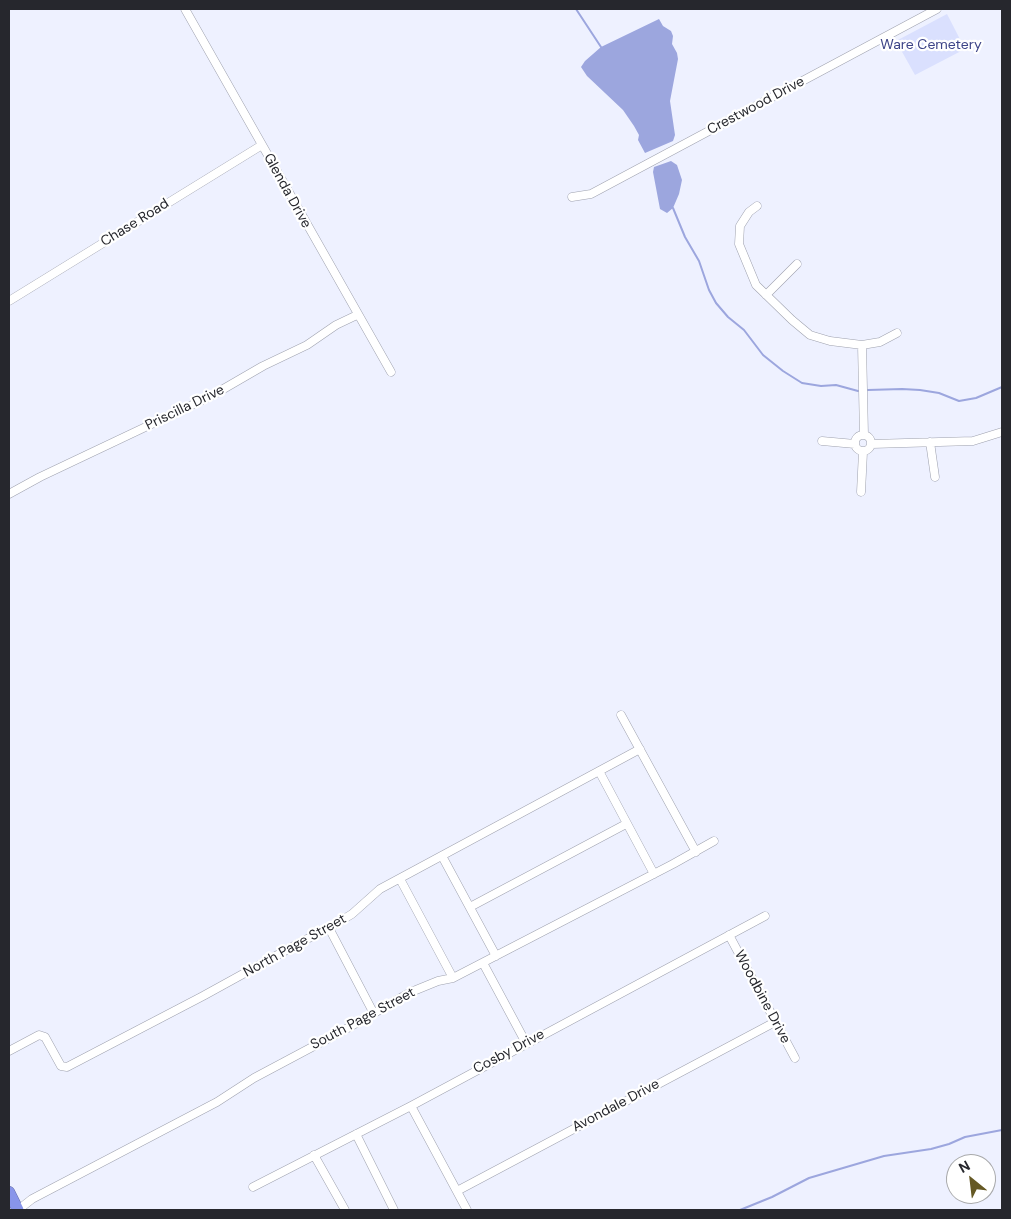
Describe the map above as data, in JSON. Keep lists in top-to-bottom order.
{
  "streets": {
    "street": [
      "Crestwood Drive",
      "Glenda Drive",
      "Chase Road",
      "Priscilla Drive",
      "North Page Street",
      "Woodbine Drive",
      "South Page Street",
      "Cosby Drive",
      "Avondale Drive"
    ]
  },
  "crossings": [
    ["Glenda Drive", "Chase Road"],
    ["Glenda Drive", "Priscilla Drive"],
    ["Woodbine Drive", "Cosby Drive"],
    ["Woodbine Drive", "Avondale Drive"]
  ],
  "parks": ["Ware Cemetery"],
  "north": "top left"
}
